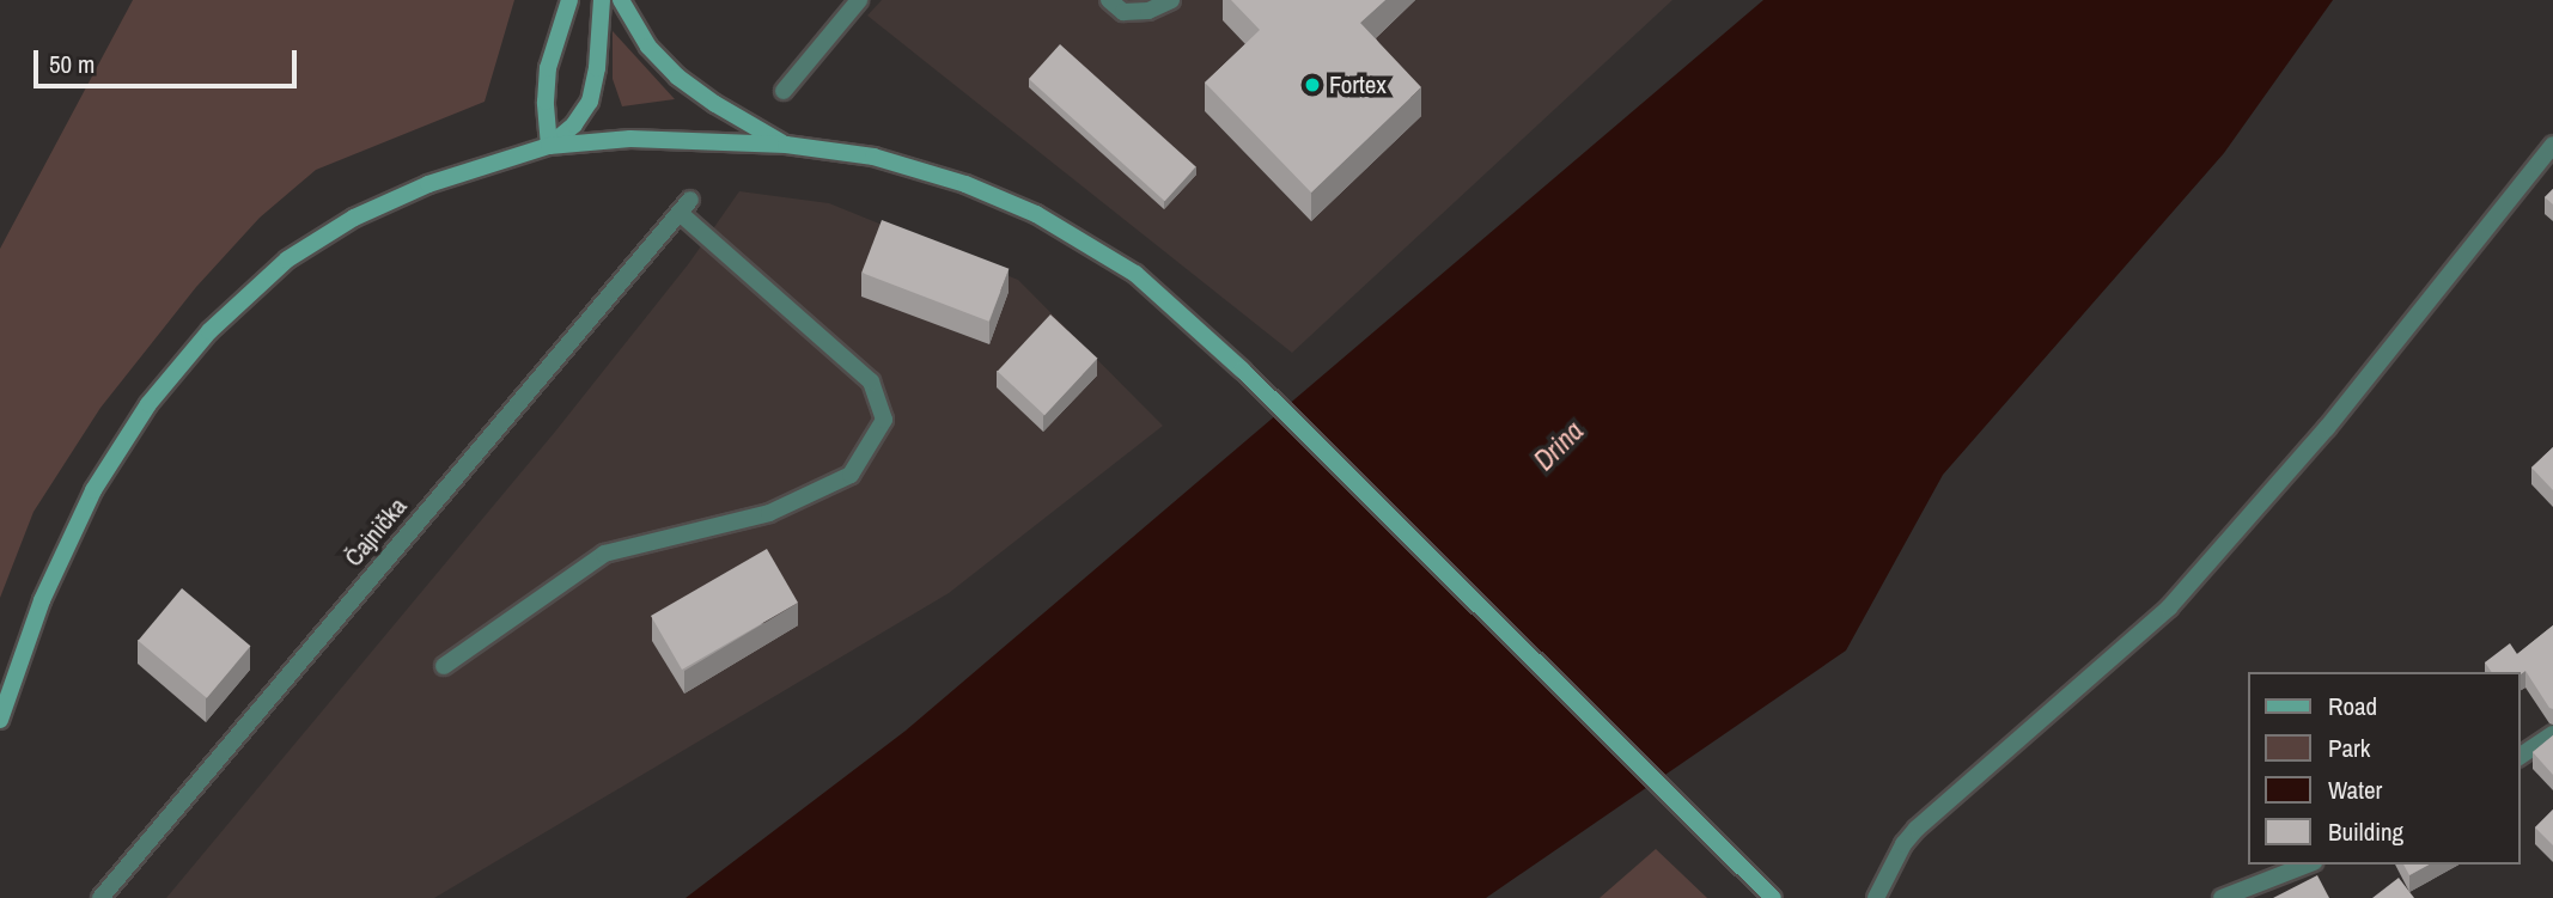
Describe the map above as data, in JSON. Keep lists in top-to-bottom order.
{
  "streets": {
    "street": ["Čajnička"]
  },
  "water": ["Drina"],
  "places": ["Fortex"],
  "legend": [
    "Road",
    "Park",
    "Water",
    "Building"
  ],
  "scale_bar": "50 m"
}
